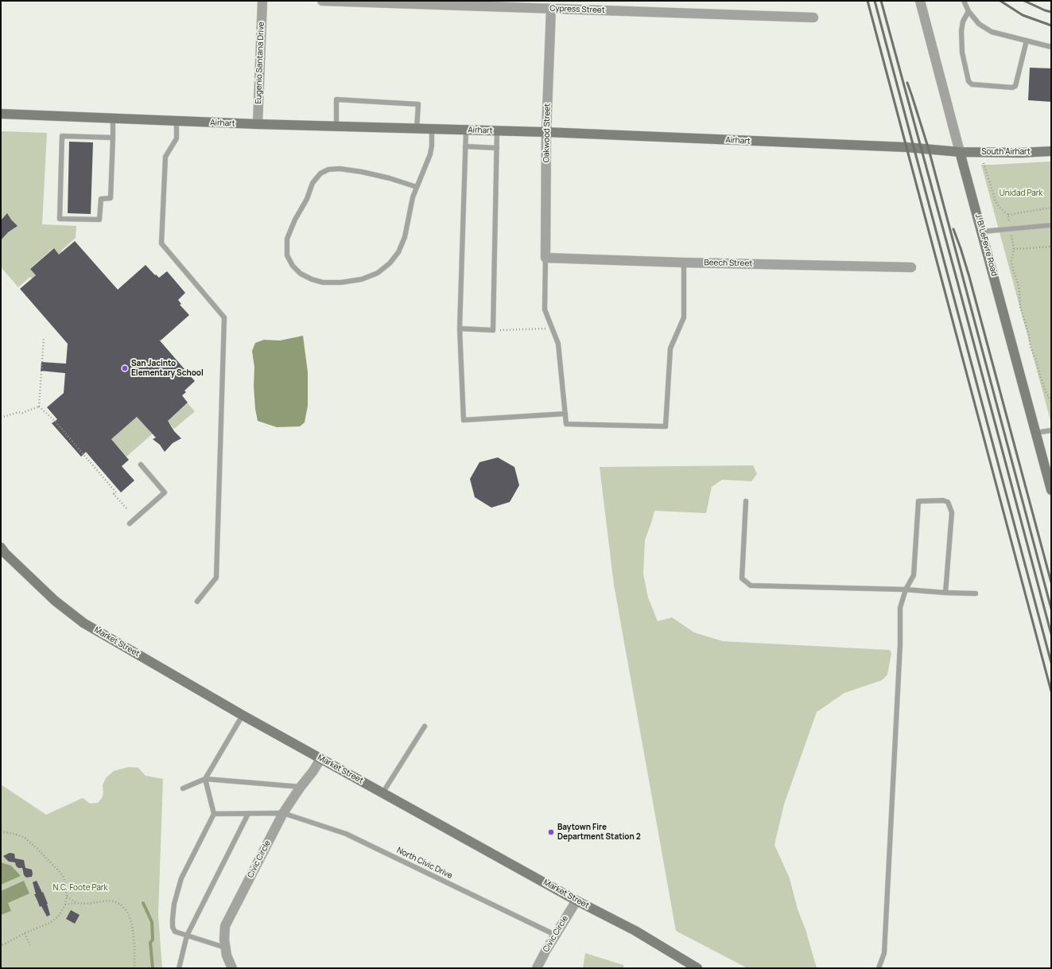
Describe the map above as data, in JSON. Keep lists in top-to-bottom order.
{
  "streets": {
    "street": [
      "Cypress Street",
      "Eugenio Santana Drive",
      "Airhart",
      "Oakwood Street",
      "South Airhart",
      "J. B. LeFevre Road",
      "Beech Street",
      "Market Street",
      "Civic Circle"
    ],
    "lane": ["North Civic Drive"]
  },
  "crossings": [
    ["Cypress Street", "Oakwood Street"],
    ["Eugenio Santana Drive", "Airhart"],
    ["Airhart", "Oakwood Street"],
    ["Airhart", "South Airhart"],
    ["Airhart", "J. B. LeFevre Road"],
    ["Oakwood Street", "Beech Street"],
    ["South Airhart", "J. B. LeFevre Road"],
    ["Market Street", "Civic Circle"],
    ["Civic Circle", "North Civic Drive"]
  ],
  "parks": ["Unidad Park", "N.C. Foote Park"],
  "places": ["San Jacinto Elementary School", "Baytown Fire Department Station 2"]
}
